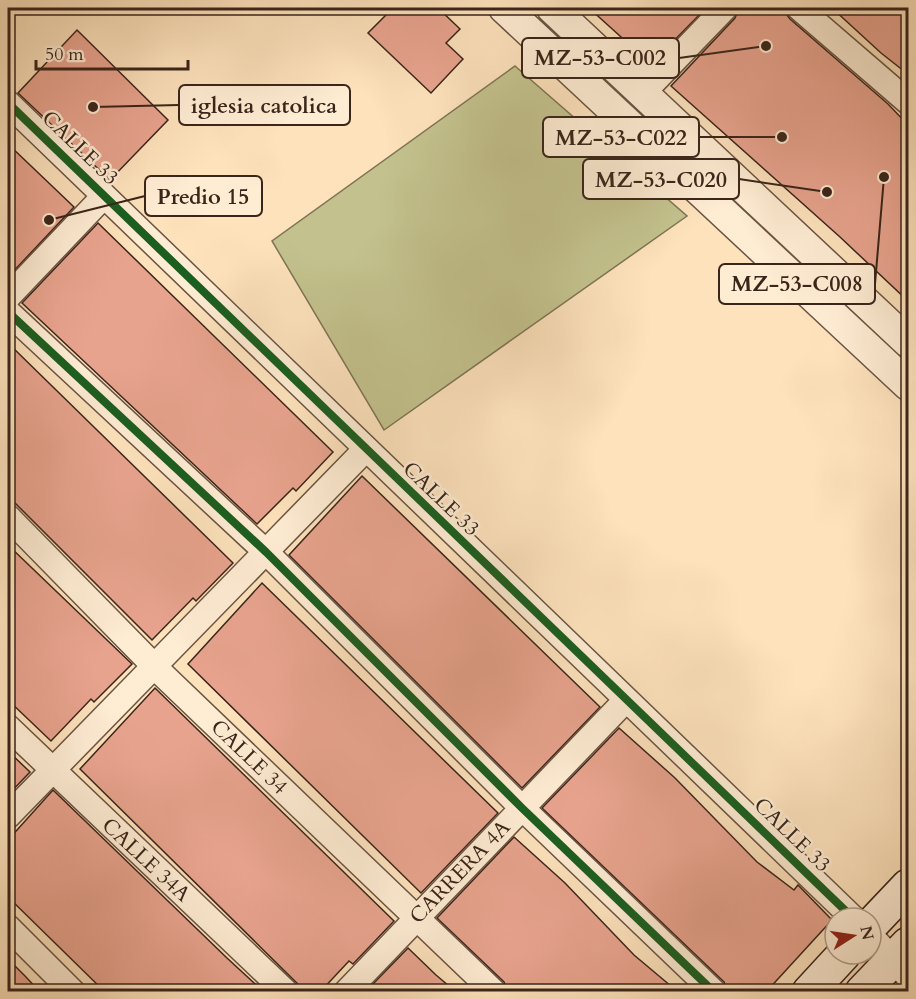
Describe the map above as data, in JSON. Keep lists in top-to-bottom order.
{
  "streets": {
    "street": [
      "CALLE 33",
      "CALLE 34",
      "CALLE 34A",
      "CARRERA 4A"
    ]
  },
  "crossings": [
    ["CALLE 33", "CARRERA 4A"],
    ["CALLE 34", "CARRERA 4A"]
  ],
  "places": [
    "MZ-53-C002",
    "iglesia catolica",
    "MZ-53-C022",
    "MZ-53-C008",
    "MZ-53-C020",
    "Predio 15"
  ],
  "scale_bar": "50 m",
  "north": "right"
}
